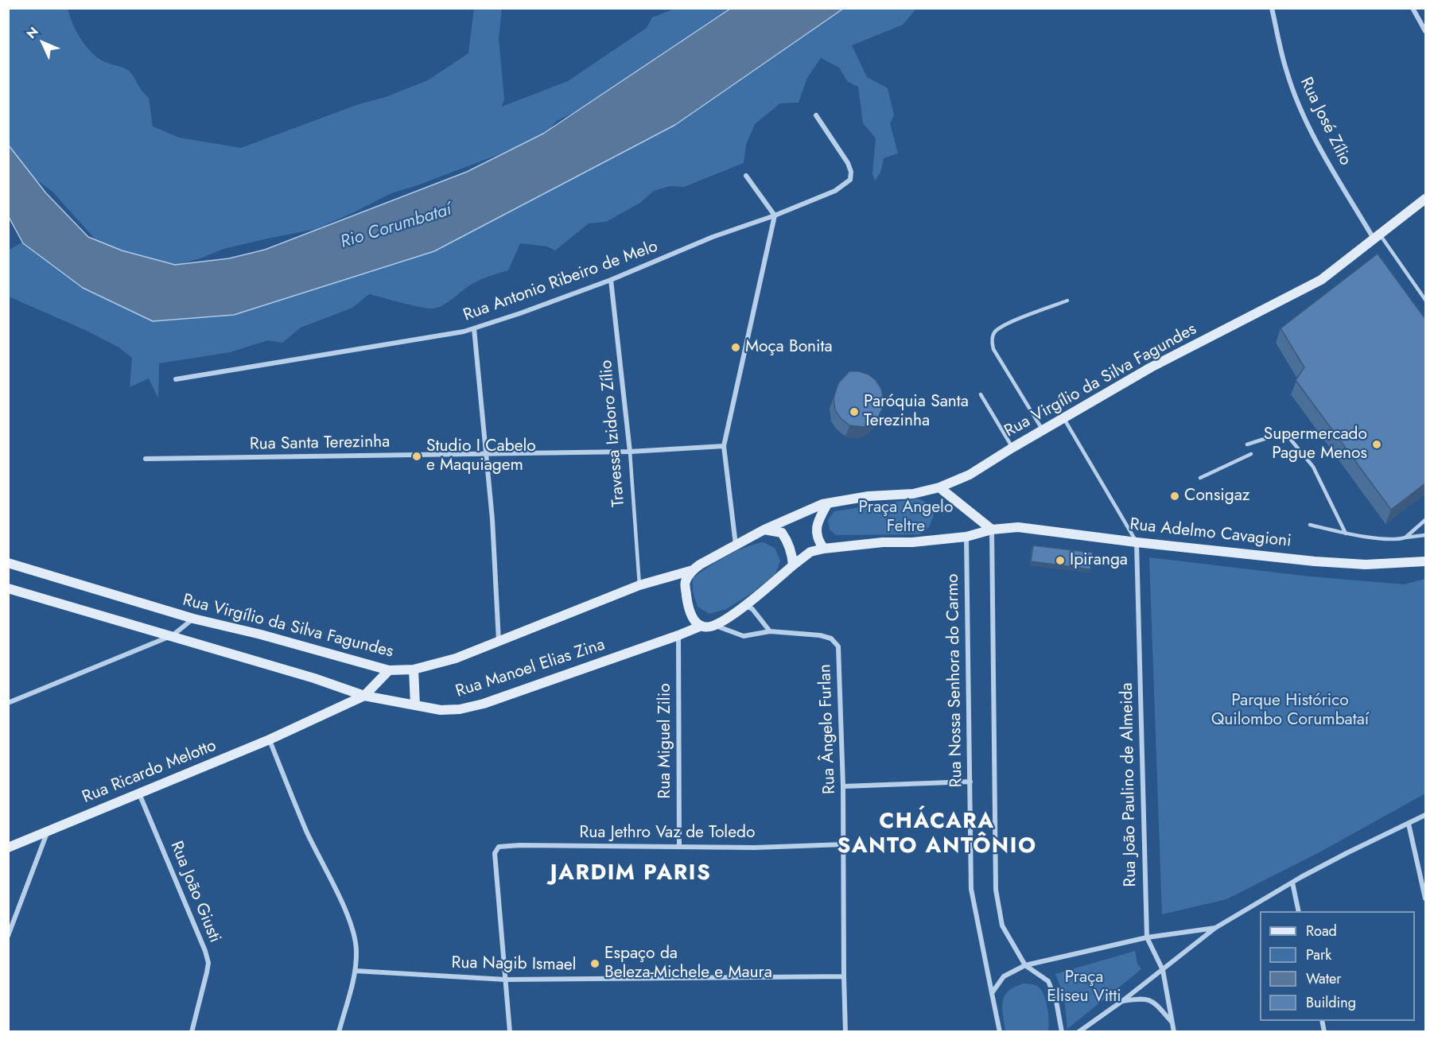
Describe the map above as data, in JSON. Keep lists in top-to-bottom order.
{
  "streets": {
    "street": [
      "Rua José Zílio",
      "Rua Antonio Ribeiro de Melo",
      "Rua Virgílio da Silva Fagundes",
      "Travessa Izidoro Zílio",
      "Rua Santa Terezinha",
      "Rua Adelmo Cavagioni",
      "Rua Manoel Elias Zina",
      "Rua Nossa Senhora do Carmo",
      "Rua Ângelo Furlan",
      "Rua Miguel Zilio",
      "Rua Ricardo Melotto",
      "Rua João Paulino de Almeida",
      "Rua Jethro Vaz de Toledo",
      "Rua João Giusti",
      "Rua Nagib Ismael"
    ]
  },
  "crossings": [
    ["Rua José Zílio", "Rua Virgílio da Silva Fagundes"],
    ["Rua Antonio Ribeiro de Melo", "Travessa Izidoro Zílio"],
    ["Rua Virgílio da Silva Fagundes", "Travessa Izidoro Zílio"],
    ["Travessa Izidoro Zílio", "Rua Santa Terezinha"],
    ["Rua Adelmo Cavagioni", "Rua Manoel Elias Zina"],
    ["Rua Adelmo Cavagioni", "Rua Nossa Senhora do Carmo"],
    ["Rua Adelmo Cavagioni", "Rua João Paulino de Almeida"],
    ["Rua Manoel Elias Zina", "Rua Miguel Zilio"],
    ["Rua Manoel Elias Zina", "Rua Ricardo Melotto"],
    ["Rua Ângelo Furlan", "Rua Jethro Vaz de Toledo"],
    ["Rua Ângelo Furlan", "Rua Nagib Ismael"],
    ["Rua Miguel Zilio", "Rua Jethro Vaz de Toledo"],
    ["Rua Ricardo Melotto", "Rua João Giusti"],
    ["Rua Jethro Vaz de Toledo", "Rua Nagib Ismael"]
  ],
  "districts": ["CHÁCARA SANTO ANTÔNIO", "JARDIM PARIS"],
  "water": ["Rio Corumbataí"],
  "parks": ["Praça Angelo Feltre", "Parque Histórico Quilombo Corumbataí", "Praça Eliseu Vitti"],
  "places": [
    "Moça Bonita",
    "Paróquia Santa Terezinha",
    "Supermercado Pague Menos",
    "Studio I Cabelo e Maquiagem",
    "Consigaz",
    "Ipiranga",
    "Espaço da Beleza-Michele e Maura"
  ],
  "legend": [
    "Road",
    "Park",
    "Water",
    "Building"
  ],
  "north": "top left"
}
